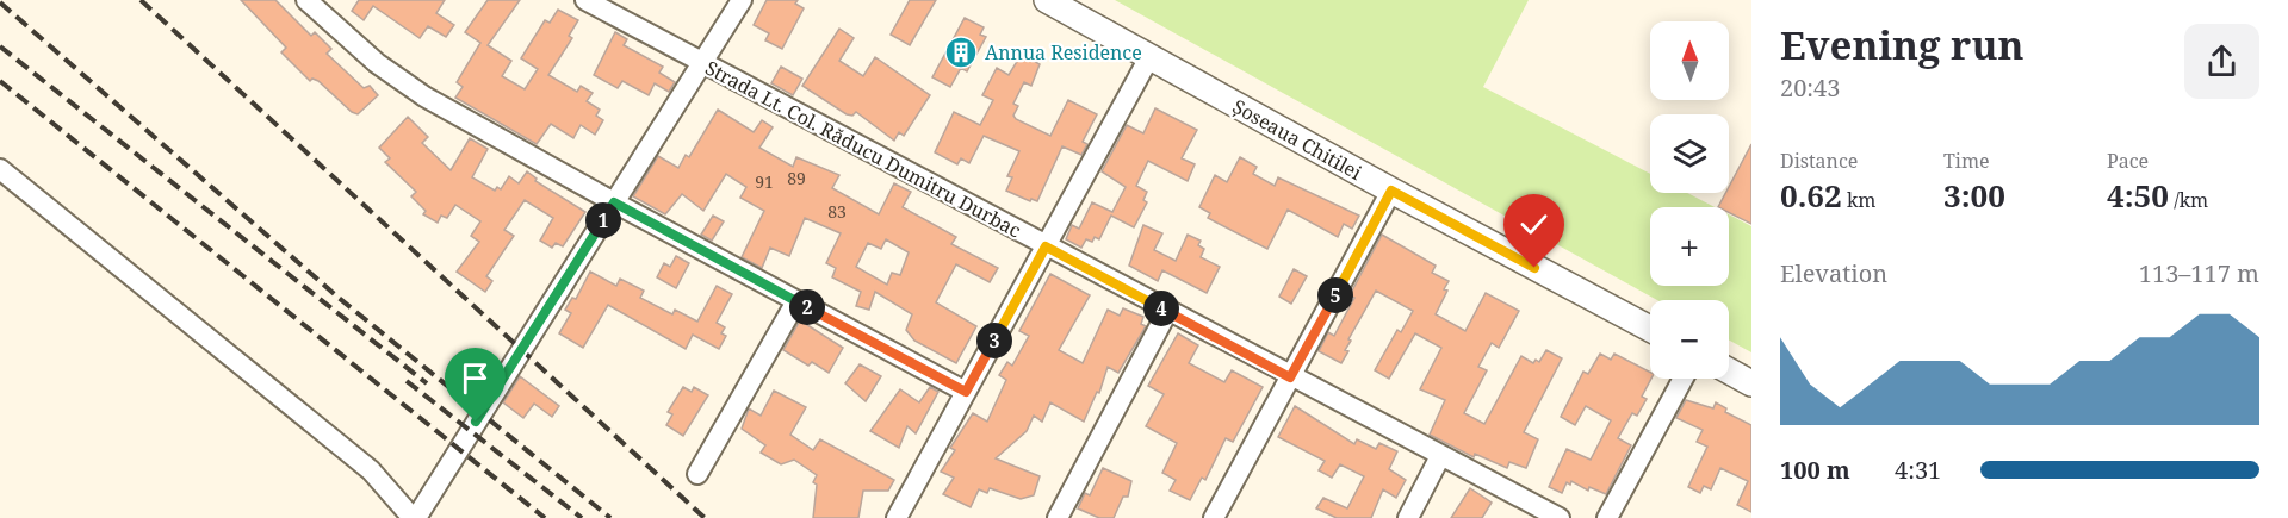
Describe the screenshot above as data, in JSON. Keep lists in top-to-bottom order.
{
  "streets": {
    "main road": ["Șoseaua Chitilei"],
    "street": ["Strada Lt. Col. Răducu Dumitru Durbac"]
  },
  "places": {
    "building": ["Annua Residence"]
  },
  "house_numbers": ["89", "91", "83"],
  "north": "top",
  "page": {
    "heading": ["Evening run", "20:43"],
    "map_buttons": ["+", "−"],
    "stats": [
      ["Distance", "0.62 km"],
      ["Time", "3:00"],
      ["Pace", "4:50 /km"]
    ],
    "pins": [
      "1",
      "5",
      "2",
      "4",
      "3"
    ],
    "chart": ["Elevation", "113–117 m"],
    "list": [
      {
        "name": "100 m",
        "note": "4:31"
      }
    ]
  }
}
